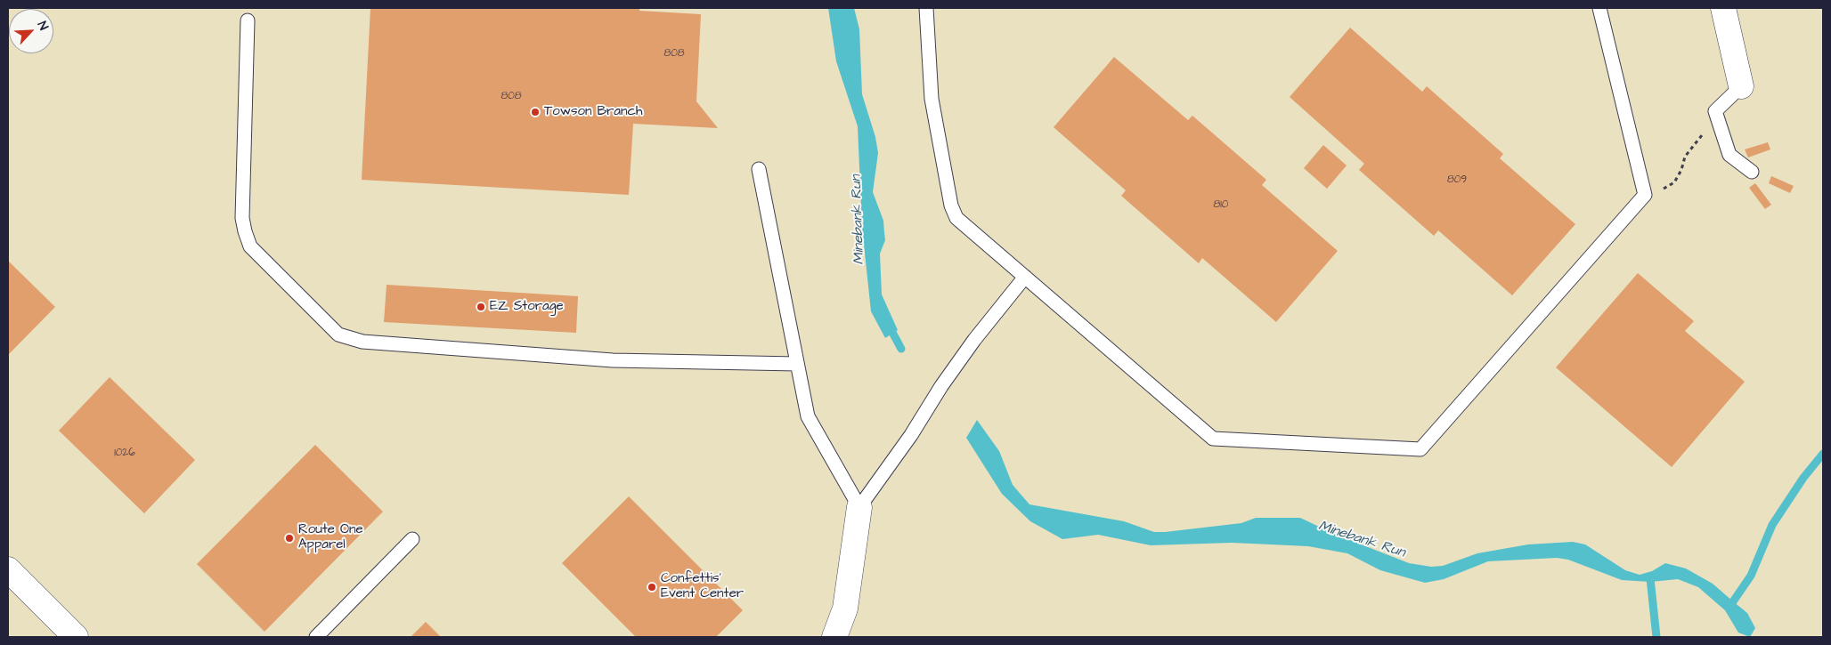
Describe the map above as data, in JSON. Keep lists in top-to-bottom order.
{
  "water": ["Minebank Run"],
  "places": [
    "Towson Branch",
    "EZ Storage",
    "Route One Apparel",
    "Confettis' Event Center"
  ],
  "house_numbers": [
    "808",
    "808",
    "809",
    "810",
    "1026"
  ],
  "north": "top right"
}
